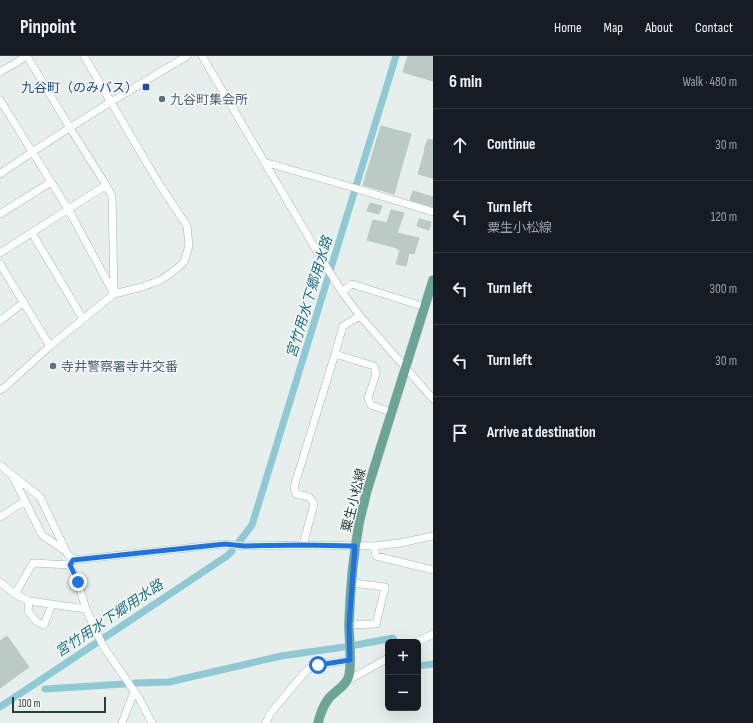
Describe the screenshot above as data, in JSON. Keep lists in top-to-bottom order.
{
  "streets": {
    "main road": ["粟生小松線"]
  },
  "water": ["宮竹用水下郷用水路"],
  "places": {
    "transit": ["九谷町（のみバス）"],
    "other": ["九谷町集会所", "寺井警察署寺井交番"]
  },
  "scale_bar": "100 m",
  "page": {
    "header": "Pinpoint",
    "nav": [
      "Home",
      "Map",
      "About",
      "Contact"
    ],
    "heading": ["6 min", "Walk · 480 m"],
    "list": [
      ["Continue", "30 m"],
      ["Turn left", "粟生小松線", "120 m"],
      ["Turn left", "300 m"],
      ["Turn left", "30 m"],
      "Arrive at destination"
    ],
    "map_buttons": ["+", "−"],
    "scale": "100 m"
  }
}
